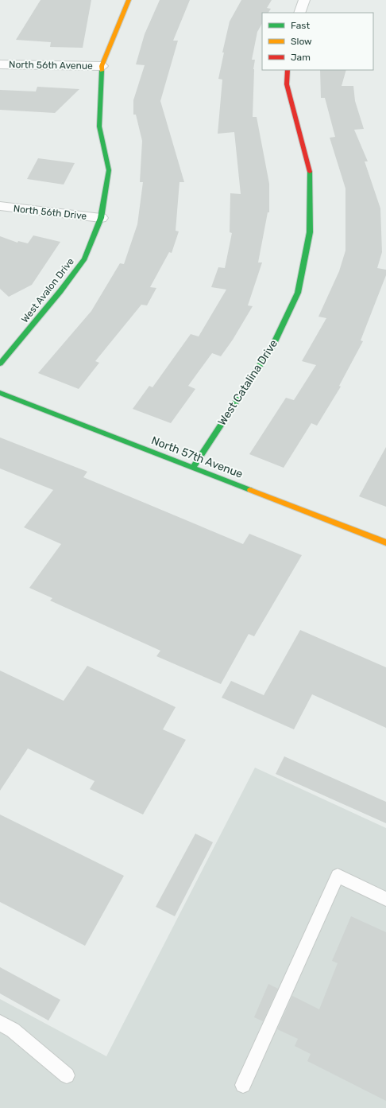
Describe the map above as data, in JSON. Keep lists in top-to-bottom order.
{
  "streets": {
    "street": [
      "North 56th Avenue",
      "North 56th Drive",
      "West Avalon Drive",
      "West Catalina Drive",
      "North 57th Avenue"
    ]
  },
  "crossings": [
    ["North 56th Avenue", "West Avalon Drive"],
    ["North 56th Drive", "West Avalon Drive"],
    ["West Catalina Drive", "North 57th Avenue"]
  ],
  "legend": ["Fast", "Slow", "Jam"]
}
